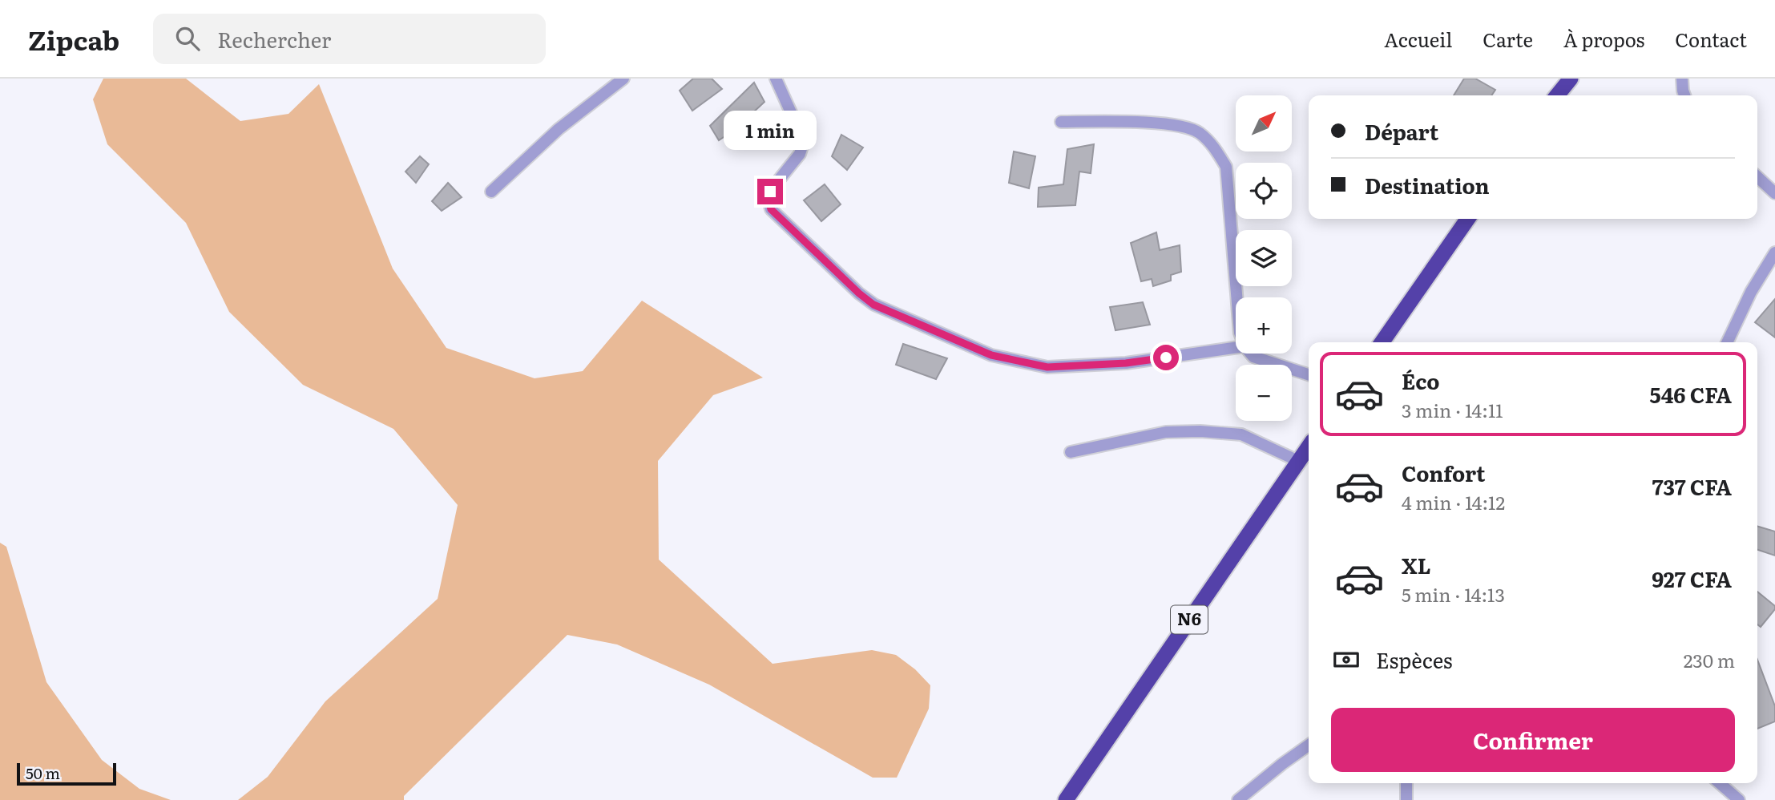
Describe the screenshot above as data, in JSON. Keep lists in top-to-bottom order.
{
  "streets": {
    "highway": ["N6"]
  },
  "scale_bar": "50 m",
  "north": "top right",
  "page": {
    "header": "Zipcab",
    "search": "Rechercher",
    "nav": [
      "Accueil",
      "Carte",
      "À propos",
      "Contact"
    ],
    "map_buttons": ["+", "−"],
    "banner": ["Départ", "Destination"],
    "bubble": "1 min",
    "list": [
      {
        "name": "Éco",
        "note": "3 min · 14:11",
        "value": "546 CFA"
      },
      {
        "name": "Confort",
        "note": "4 min · 14:12",
        "value": "737 CFA"
      },
      {
        "name": "XL",
        "note": "5 min · 14:13",
        "value": "927 CFA"
      }
    ],
    "pay": ["Espèces", "230 m"],
    "buttons": "Confirmer",
    "scale": "50 m"
  }
}
